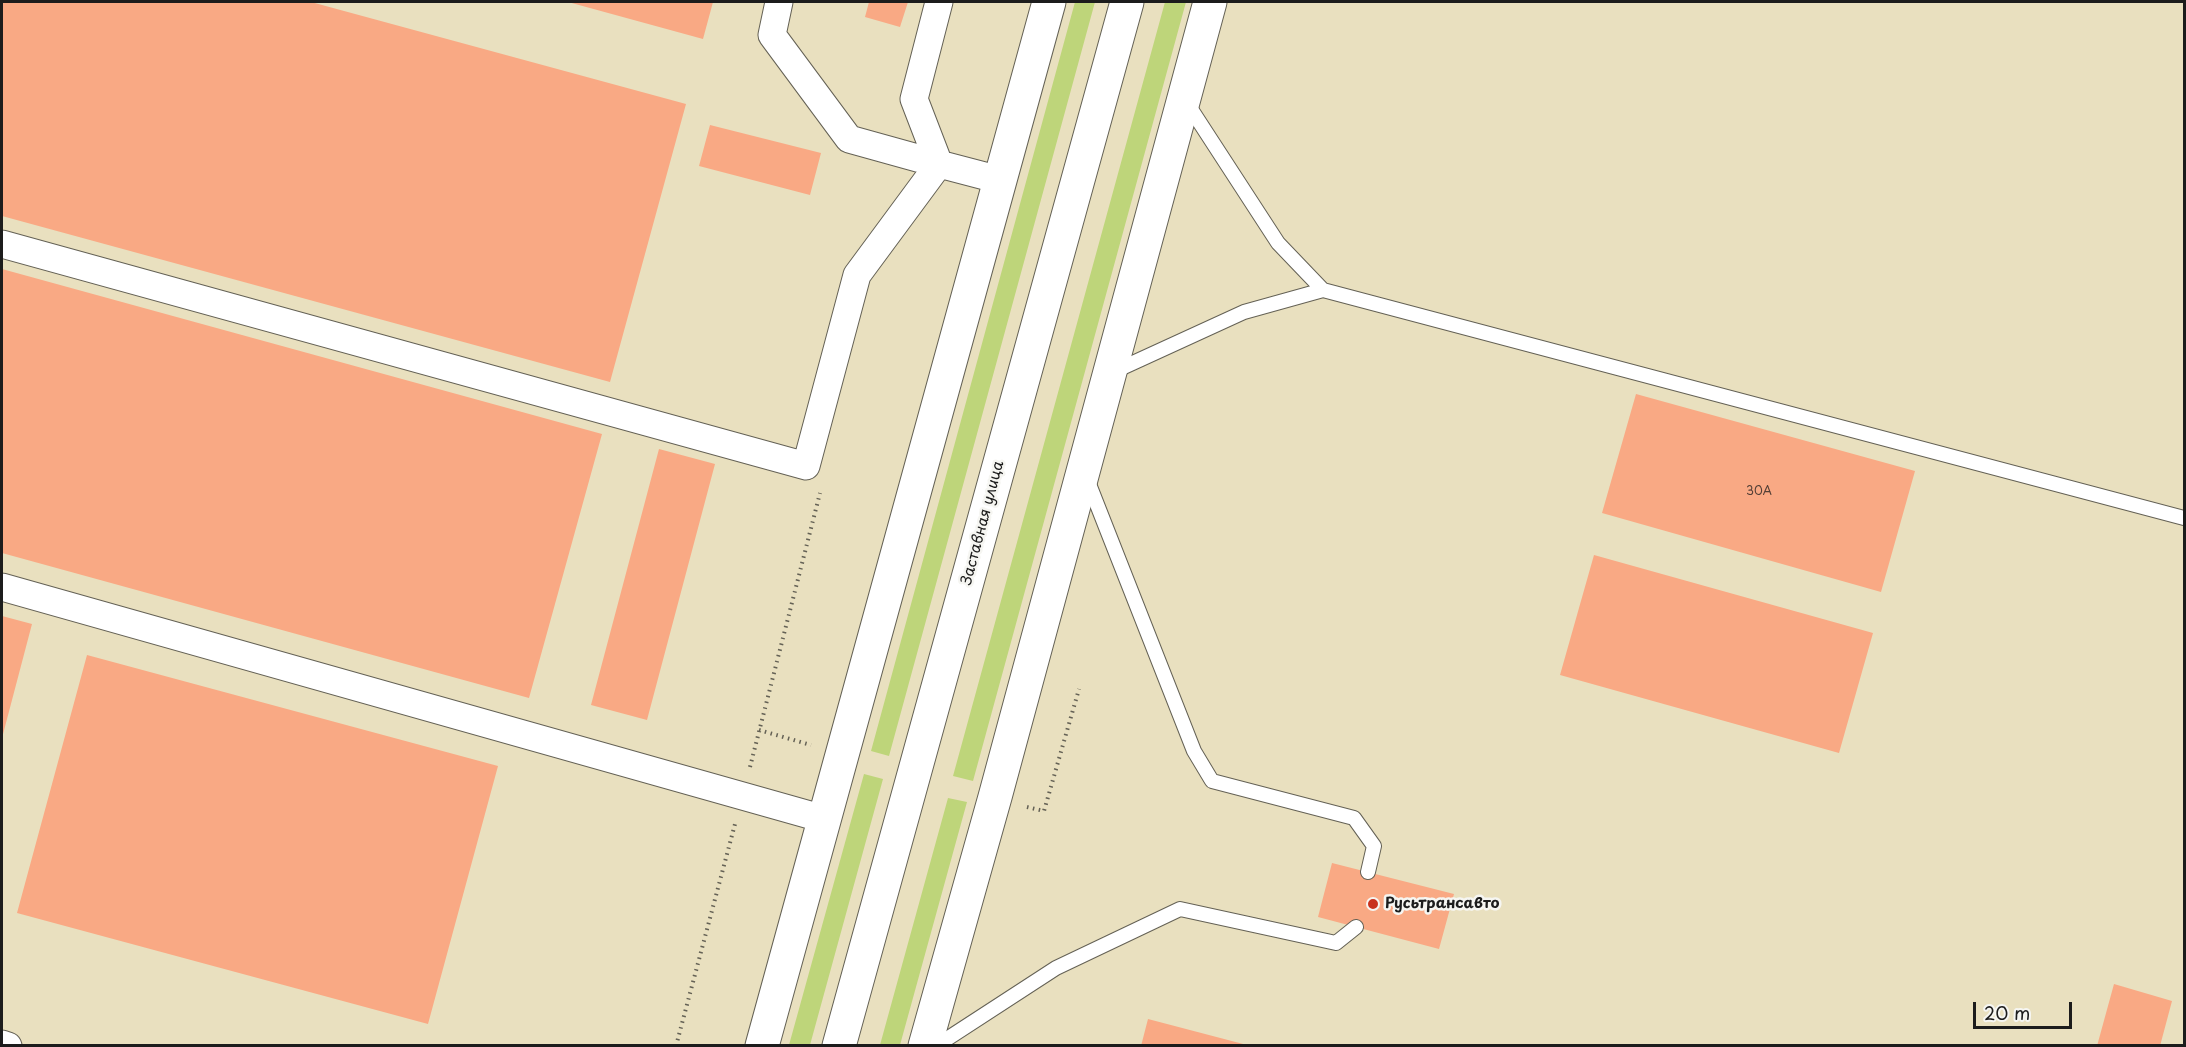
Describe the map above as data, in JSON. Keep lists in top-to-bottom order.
{
  "streets": {
    "main road": ["Заставная улица"]
  },
  "places": ["Русьтрансавто"],
  "house_numbers": ["30А"],
  "scale_bar": "20 m"
}
